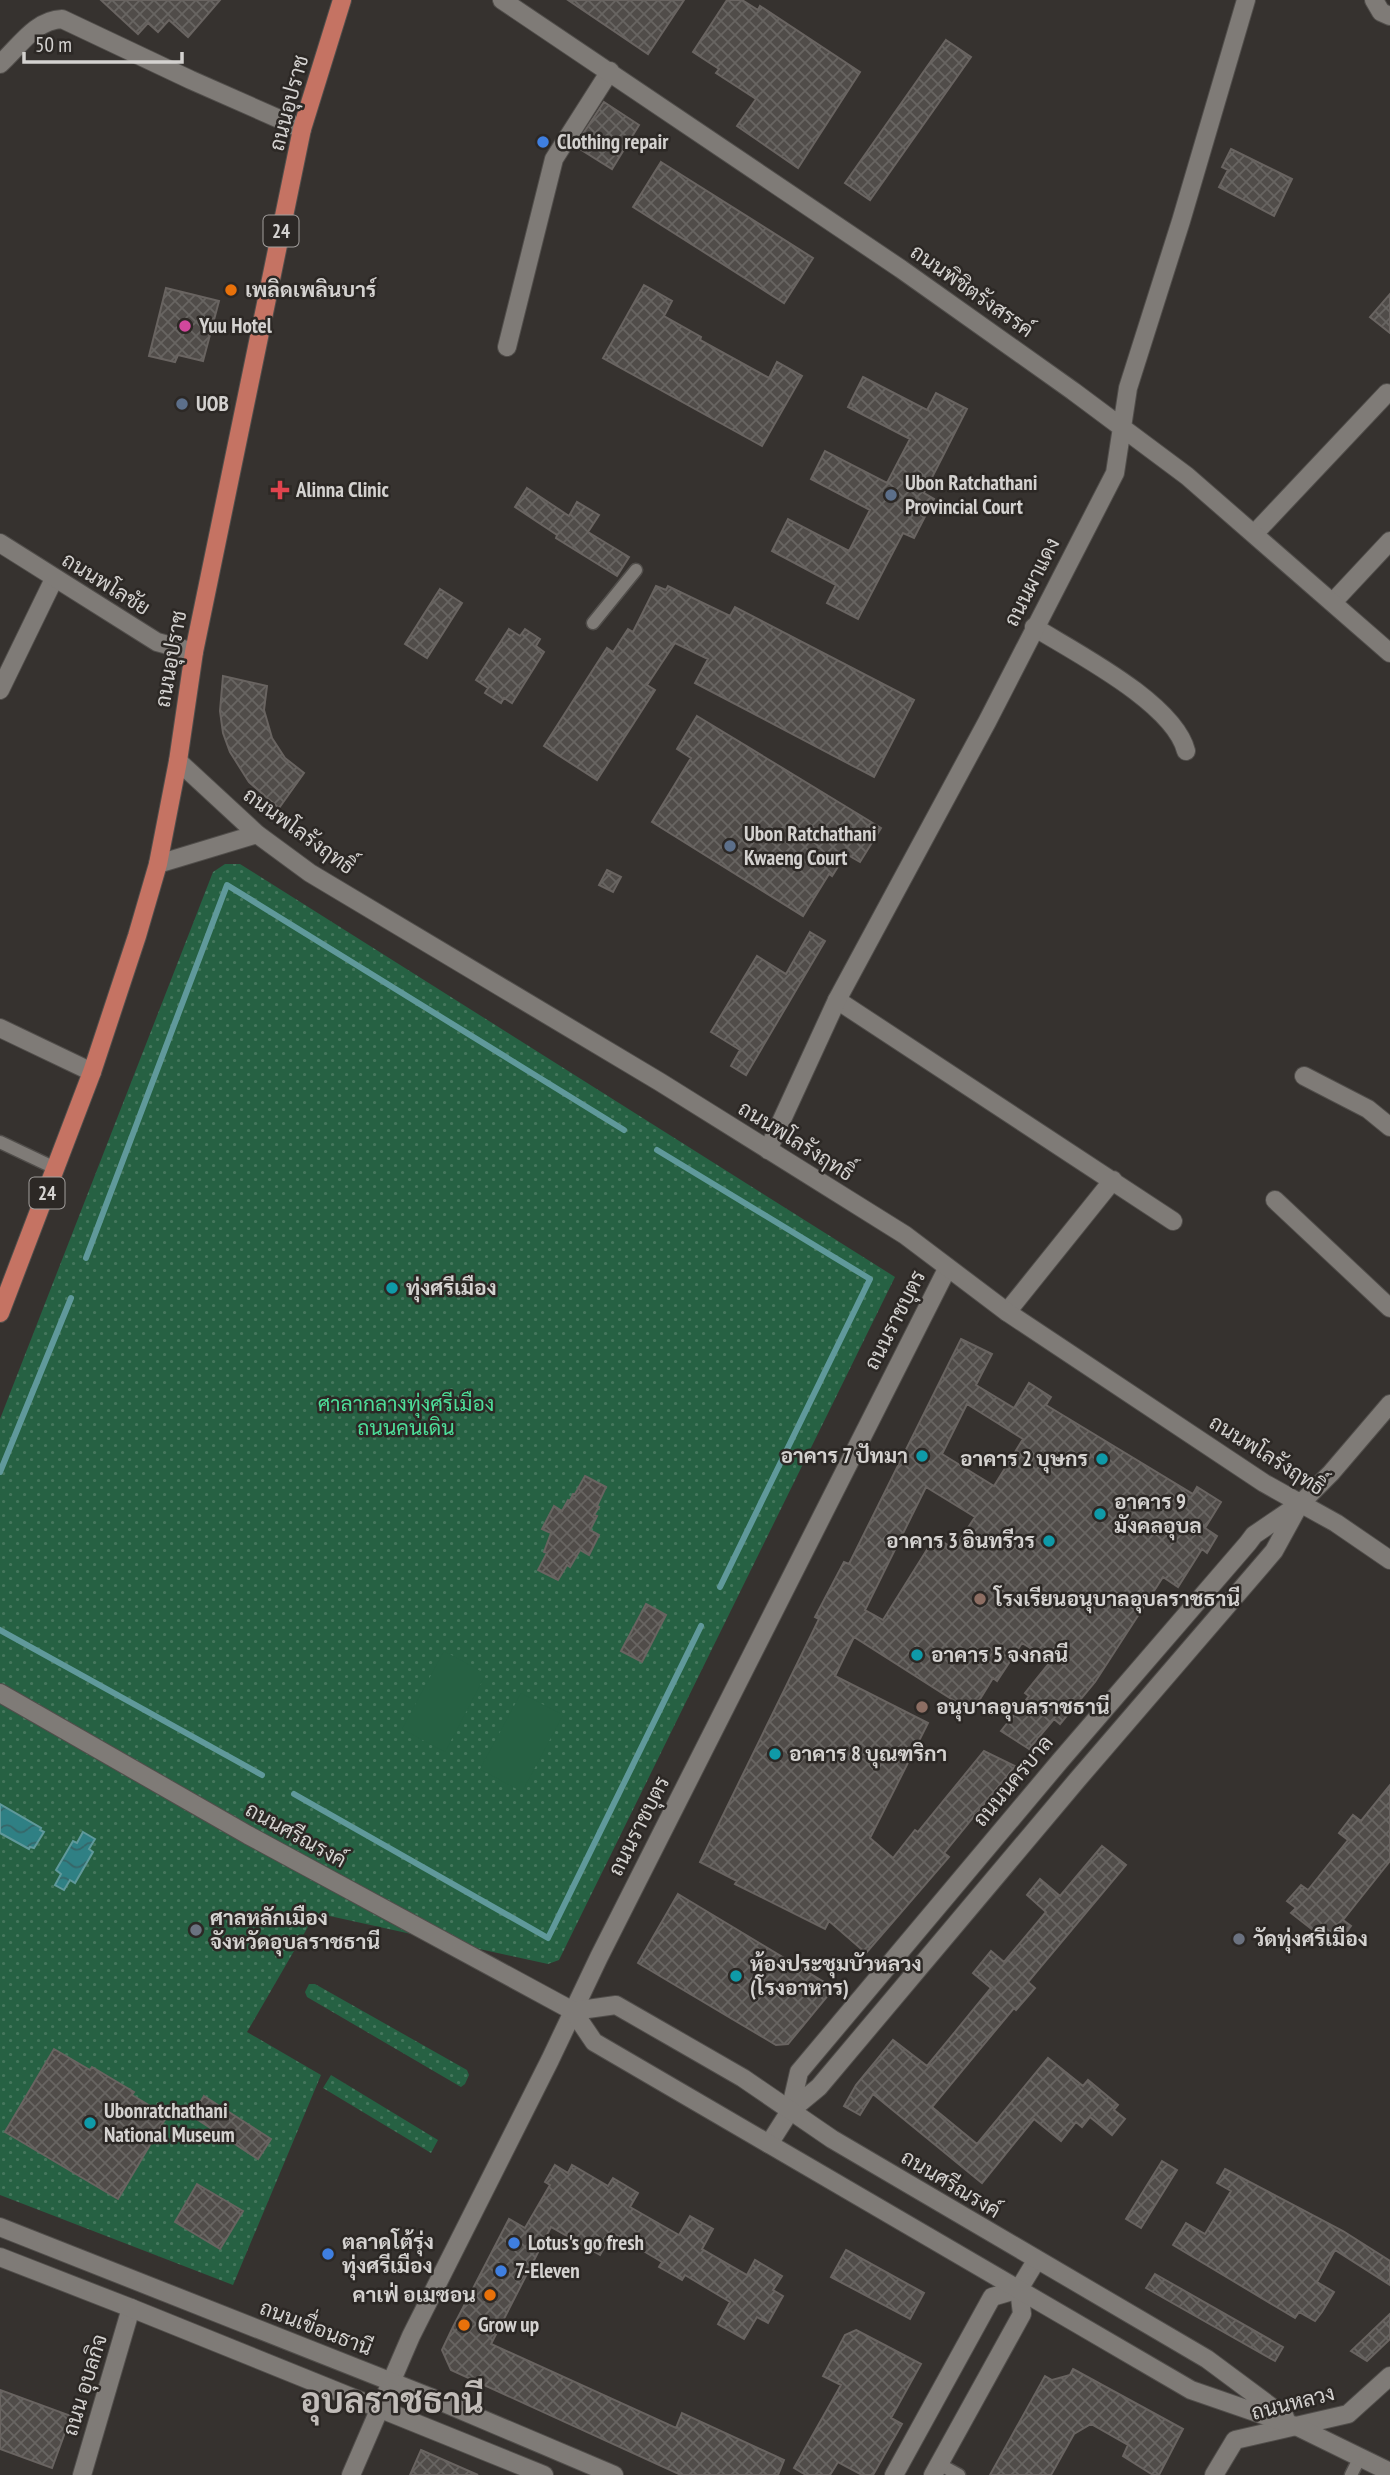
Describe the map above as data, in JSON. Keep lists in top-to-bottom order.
{
  "streets": {
    "main road": ["ถนนอุปราช", "24"],
    "street": [
      "ถนนพิชิตรังสรรค์",
      "ถนนผาแดง",
      "ถนนพโลชัย",
      "ถนนพโลรังฤทธิ์",
      "ถนนราชบุตร",
      "ถนนนครบาล",
      "ถนนศรีณรงค์",
      "ถนนเขื่อนธานี",
      "ถนน อุบลกิจ",
      "ถนนหลวง"
    ]
  },
  "crossings": [
    ["ถนนอุปราช", "ถนนพโลชัย"],
    ["ถนนอุปราช", "ถนนพโลรังฤทธิ์"],
    ["ถนนพิชิตรังสรรค์", "ถนนผาแดง"],
    ["ถนนผาแดง", "ถนนพโลรังฤทธิ์"],
    ["ถนนพโลรังฤทธิ์", "ถนนราชบุตร"],
    ["ถนนพโลรังฤทธิ์", "ถนนนครบาล"],
    ["ถนนราชบุตร", "ถนนศรีณรงค์"],
    ["ถนนราชบุตร", "ถนนเขื่อนธานี"],
    ["ถนนนครบาล", "ถนนศรีณรงค์"],
    ["ถนนศรีณรงค์", "ถนนหลวง"],
    ["ถนนเขื่อนธานี", "ถนน อุบลกิจ"]
  ],
  "districts": ["อุบลราชธานี"],
  "parks": ["ศาลากลางทุ่งศรีเมือง ถนนคนเดิน"],
  "places": {
    "other": [
      "Clothing repair",
      "เพลิดเพลินบาร์",
      "Yuu Hotel",
      "UOB",
      "Ubon Ratchathani Provincial Court",
      "Ubon Ratchathani Kwaeng Court",
      "ทุ่งศรีเมือง",
      "อาคาร 7 ปัทมา",
      "อาคาร 2 บุษกร",
      "อาคาร 9 มังคลอุบล",
      "อาคาร 3 อินทรีวร",
      "โรงเรียนอนุบาลอุบลราชธานี",
      "อาคาร 5 จงกลนี",
      "อนุบาลอุบลราชธานี",
      "อาคาร 8 บุณฑริกา",
      "ศาลหลักเมือง จังหวัดอุบลราชธานี",
      "วัดทุ่งศรีเมือง",
      "ห้องประชุมบัวหลวง (โรงอาหาร)",
      "Ubonratchathani National Museum",
      "Lotus's go fresh",
      "ตลาดโต้รุ่ง ทุ่งศรีเมือง",
      "7-Eleven",
      "คาเฟ่ อเมซอน",
      "Grow up"
    ],
    "health": ["Alinna Clinic"]
  },
  "scale_bar": "50 m"
}
